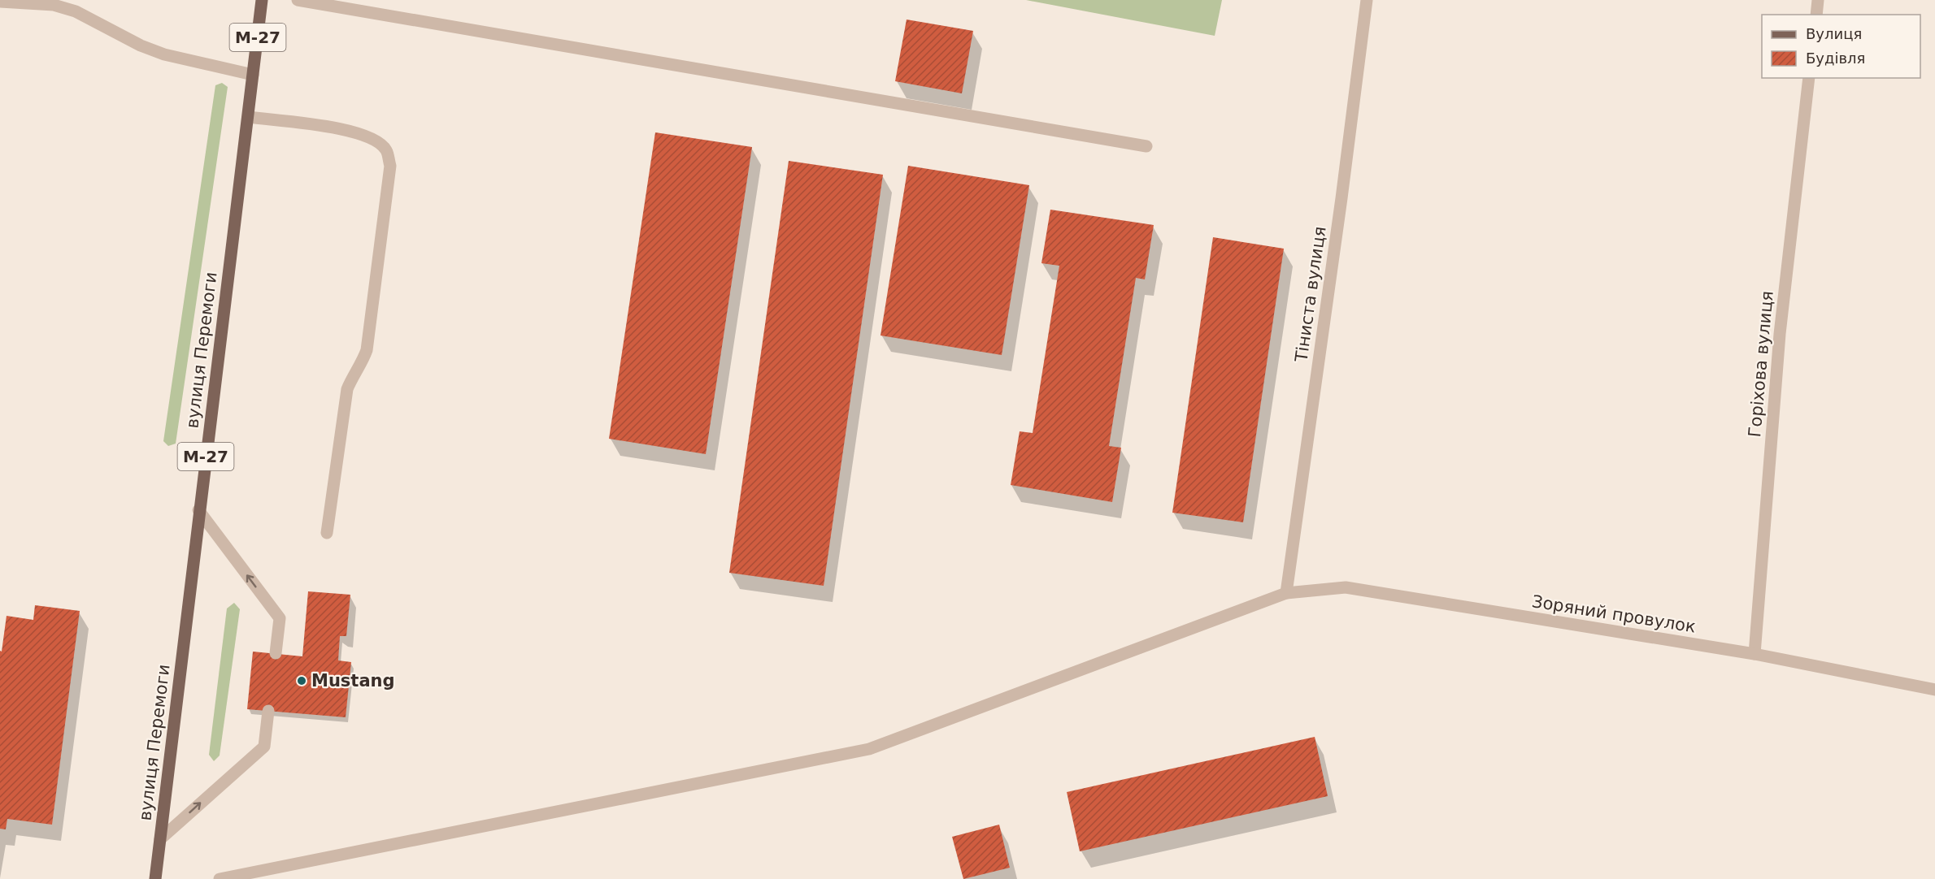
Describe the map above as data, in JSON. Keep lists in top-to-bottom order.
{
  "streets": {
    "main road": ["М-27", "вулиця Перемоги"],
    "street": ["Тіниста вулиця", "Горіхова вулиця", "Зоряний провулок"]
  },
  "crossings": [
    ["Тіниста вулиця", "Зоряний провулок"],
    ["Горіхова вулиця", "Зоряний провулок"]
  ],
  "places": ["Mustang"],
  "legend": ["Вулиця", "Будівля"]
}
